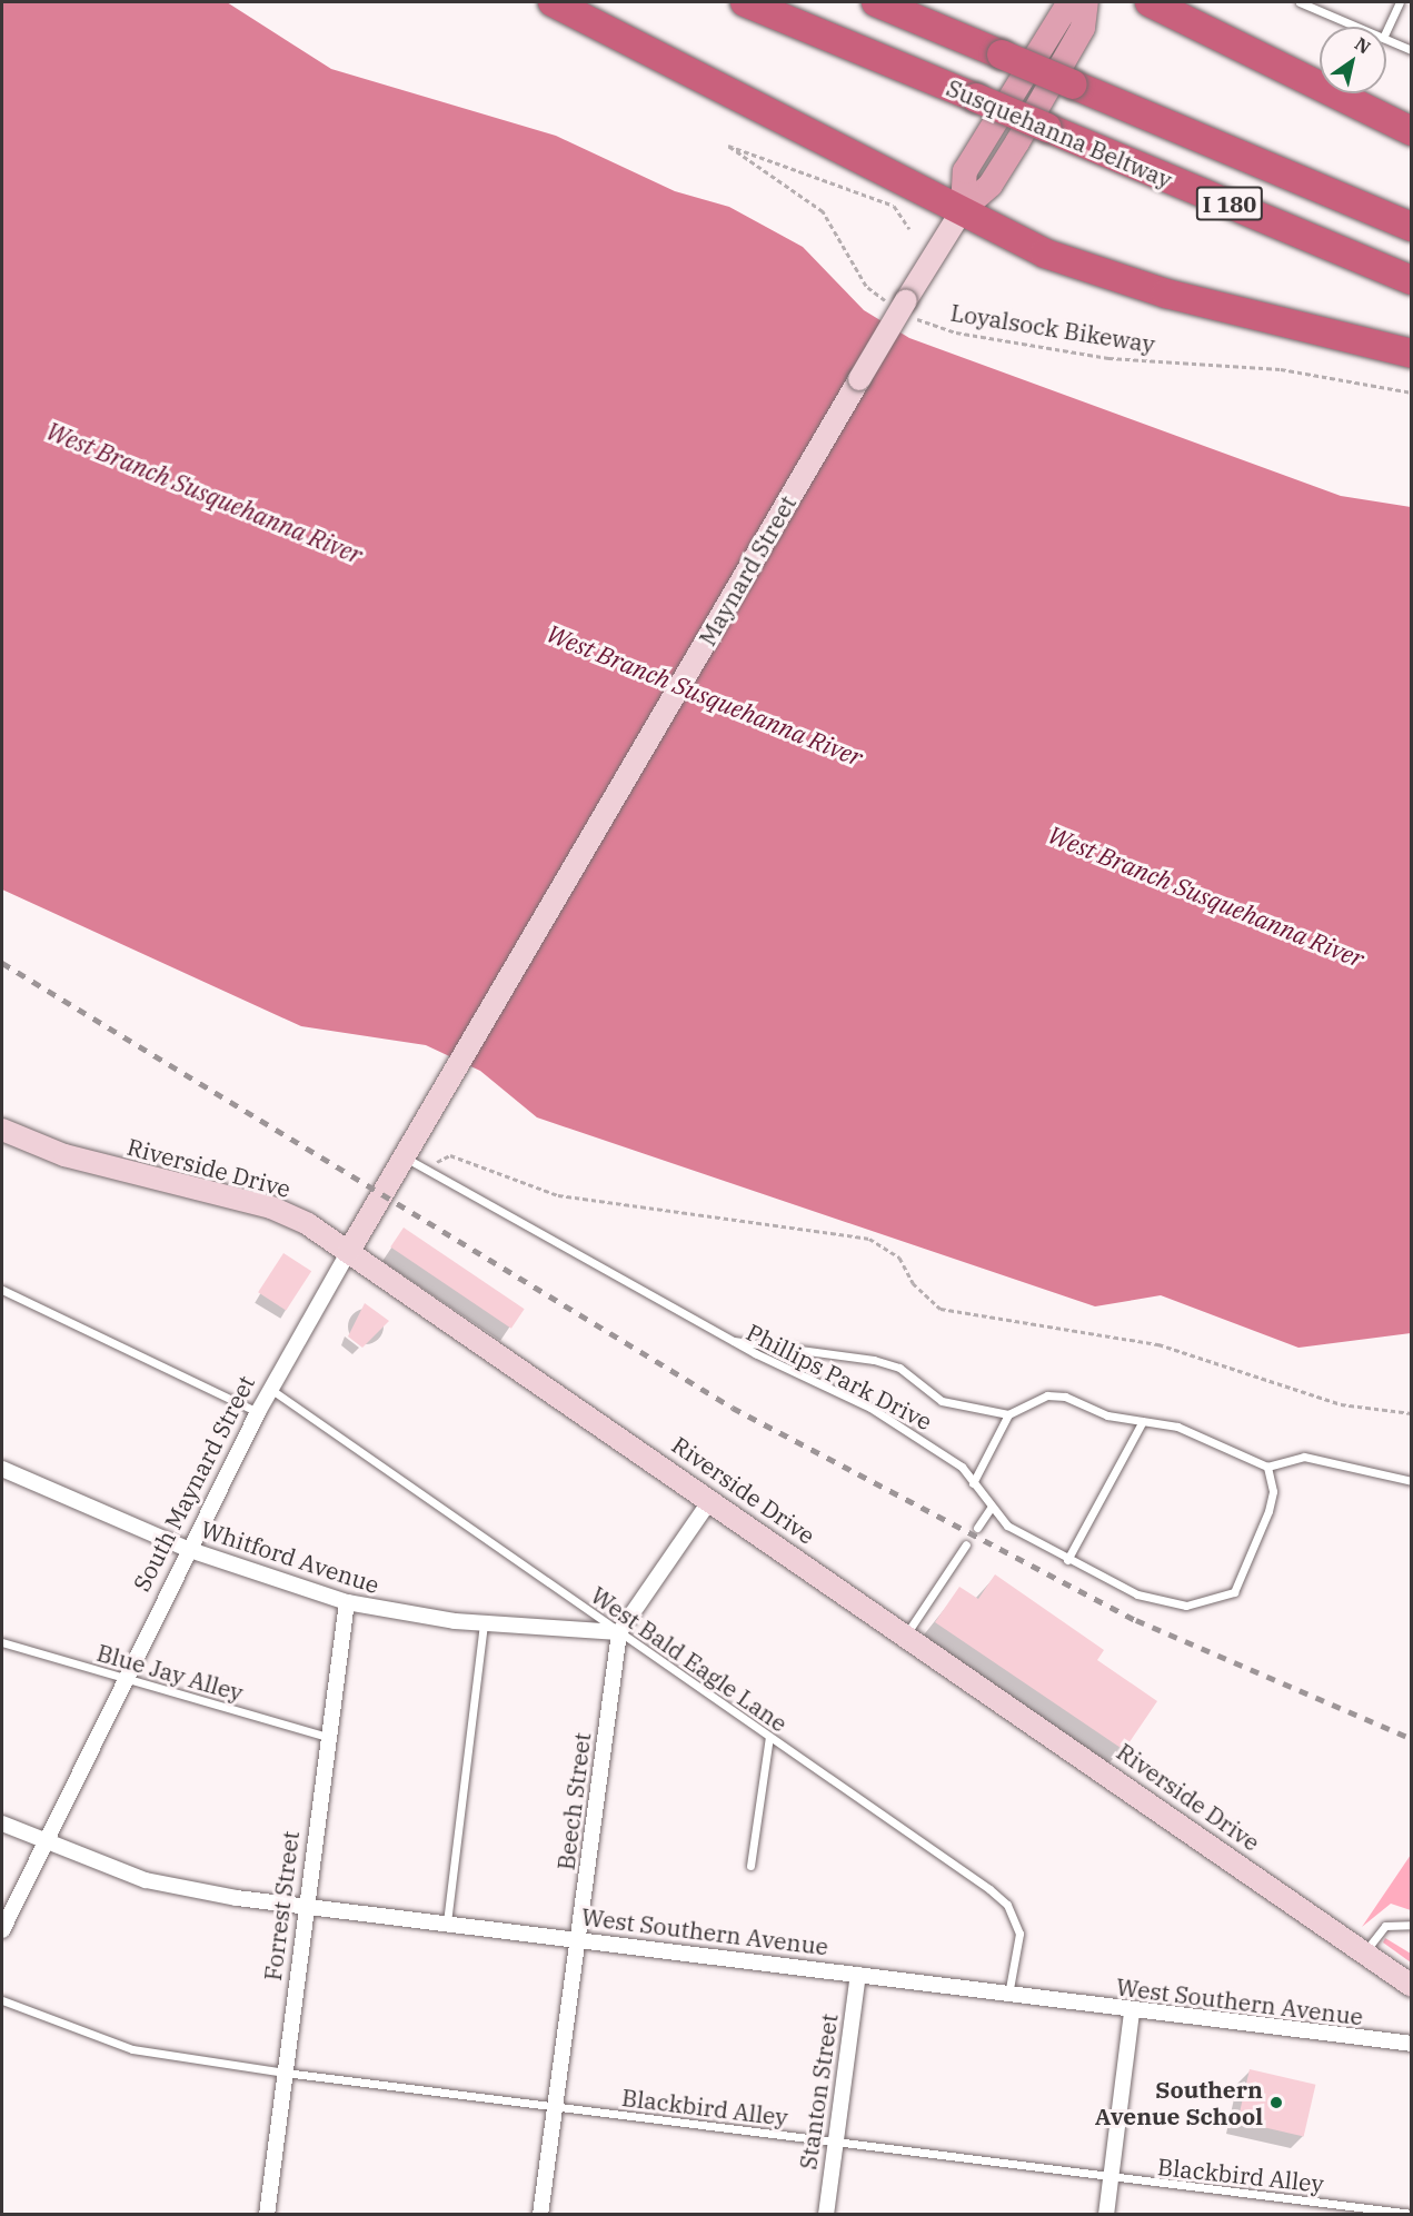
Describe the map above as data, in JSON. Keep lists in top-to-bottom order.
{
  "streets": {
    "highway": ["Susquehanna Beltway", "I 180"],
    "main road": ["Maynard Street", "Riverside Drive", "South Maynard Street"],
    "street": [
      "Whitford Avenue",
      "Beech Street",
      "Forrest Street",
      "West Southern Avenue",
      "Stanton Street"
    ],
    "lane": [
      "Phillips Park Drive",
      "West Bald Eagle Lane",
      "Blue Jay Alley",
      "Blackbird Alley"
    ],
    "path": ["Loyalsock Bikeway"]
  },
  "crossings": [
    ["Loyalsock Bikeway", "Maynard Street"],
    ["Maynard Street", "South Maynard Street"],
    ["Riverside Drive", "South Maynard Street"],
    ["Riverside Drive", "Beech Street"],
    ["Phillips Park Drive", "South Maynard Street"],
    ["South Maynard Street", "Whitford Avenue"],
    ["South Maynard Street", "West Bald Eagle Lane"],
    ["South Maynard Street", "Blue Jay Alley"],
    ["South Maynard Street", "West Southern Avenue"],
    ["Whitford Avenue", "West Bald Eagle Lane"],
    ["Whitford Avenue", "Beech Street"],
    ["Whitford Avenue", "Forrest Street"],
    ["West Bald Eagle Lane", "Beech Street"],
    ["West Bald Eagle Lane", "West Southern Avenue"],
    ["Blue Jay Alley", "Forrest Street"],
    ["Beech Street", "West Southern Avenue"],
    ["Beech Street", "Blackbird Alley"],
    ["Forrest Street", "West Southern Avenue"],
    ["Forrest Street", "Blackbird Alley"],
    ["West Southern Avenue", "Stanton Street"],
    ["Stanton Street", "Blackbird Alley"]
  ],
  "water": ["West Branch Susquehanna River"],
  "places": ["Southern Avenue School"],
  "north": "top right"
}
